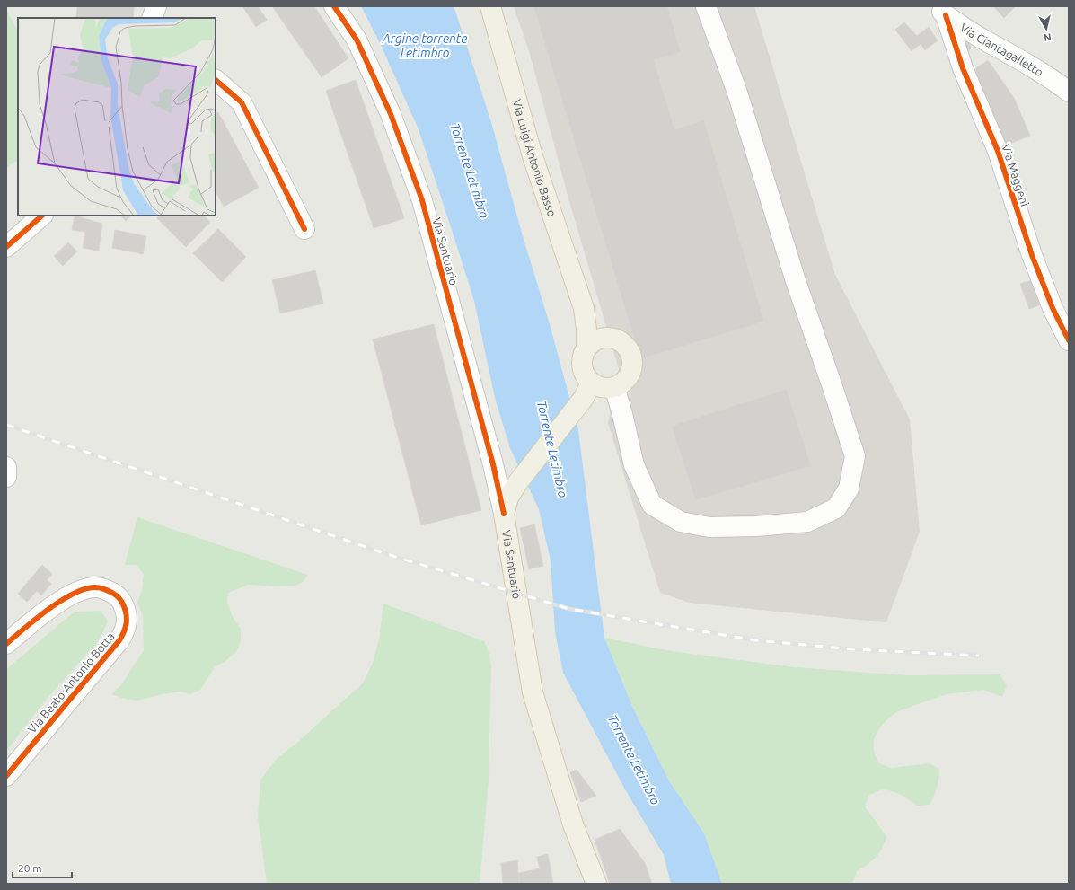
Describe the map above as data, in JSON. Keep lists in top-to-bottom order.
{
  "streets": {
    "main road": ["Via Luigi Antonio Basso", "Via Santuario"],
    "street": ["Via Ciantagalletto", "Via Maggeni", "Via Beato Antonio Botta"]
  },
  "crossings": [
    ["Via Ciantagalletto", "Via Maggeni"]
  ],
  "water": ["Argine torrente Letimbro", "Torrente Letimbro"],
  "scale_bar": "20 m",
  "north": "bottom"
}
